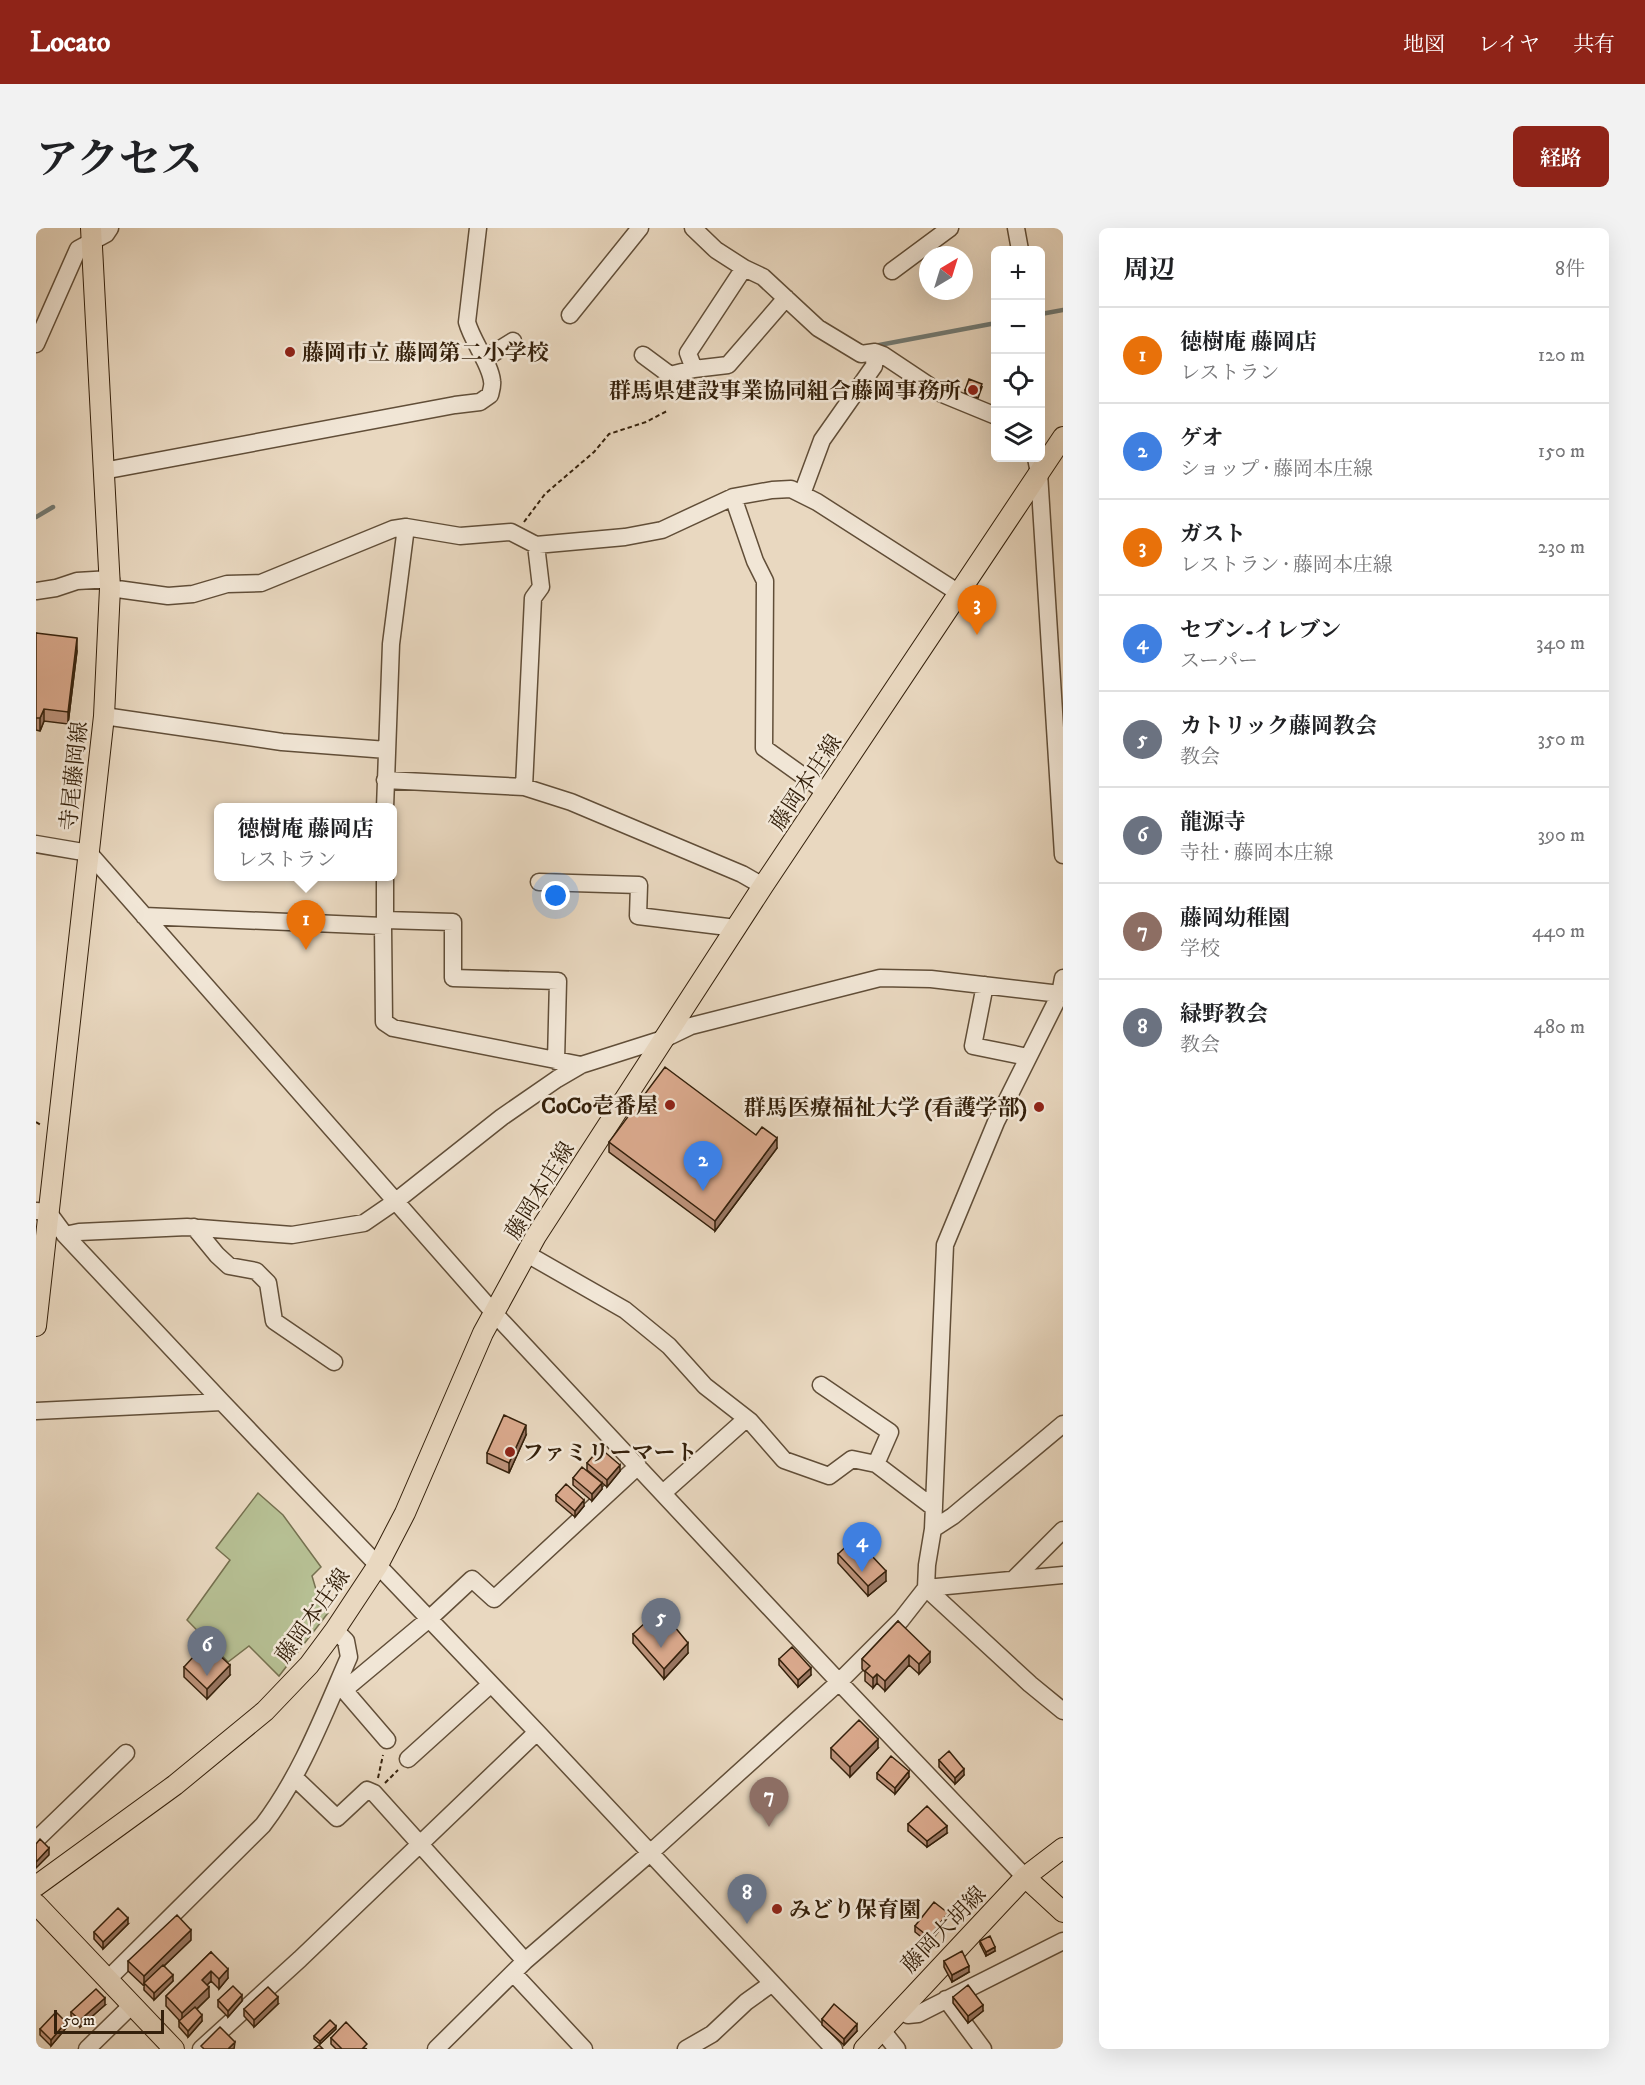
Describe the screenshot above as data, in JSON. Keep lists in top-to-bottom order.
{
  "streets": {
    "main road": ["寺尾藤岡線", "藤岡本庄線", "藤岡大胡線"]
  },
  "places": [
    "藤岡市立 藤岡第二小学校",
    "群馬県建設事業協同組合藤岡事務所",
    "CoCo壱番屋",
    "群馬医療福祉大学 (看護学部)",
    "ファミリーマート",
    "みどり保育園"
  ],
  "scale_bar": "50 m",
  "north": "top right",
  "page": {
    "header": "Locato",
    "nav": ["地図", "レイヤ", "共有"],
    "title": "アクセス",
    "buttons": "経路",
    "heading": ["周辺", "8件"],
    "map_buttons": ["+", "−"],
    "list": [
      {
        "mark": "1",
        "name": "徳樹庵 藤岡店",
        "note": "レストラン",
        "value": "120 m"
      },
      {
        "mark": "2",
        "name": "ゲオ",
        "note": "ショップ · 藤岡本庄線",
        "value": "150 m"
      },
      {
        "mark": "3",
        "name": "ガスト",
        "note": "レストラン · 藤岡本庄線",
        "value": "230 m"
      },
      {
        "mark": "4",
        "name": "セブン-イレブン",
        "note": "スーパー",
        "value": "340 m"
      },
      {
        "mark": "5",
        "name": "カトリック藤岡教会",
        "note": "教会",
        "value": "350 m"
      },
      {
        "mark": "6",
        "name": "龍源寺",
        "note": "寺社 · 藤岡本庄線",
        "value": "390 m"
      },
      {
        "mark": "7",
        "name": "藤岡幼稚園",
        "note": "学校",
        "value": "440 m"
      },
      {
        "mark": "8",
        "name": "緑野教会",
        "note": "教会",
        "value": "480 m"
      }
    ],
    "pins": [
      "3",
      "1",
      "2",
      "4",
      "5",
      "6",
      "7",
      "8"
    ],
    "popup": ["徳樹庵 藤岡店", "レストラン"],
    "scale": "50 m"
  }
}
